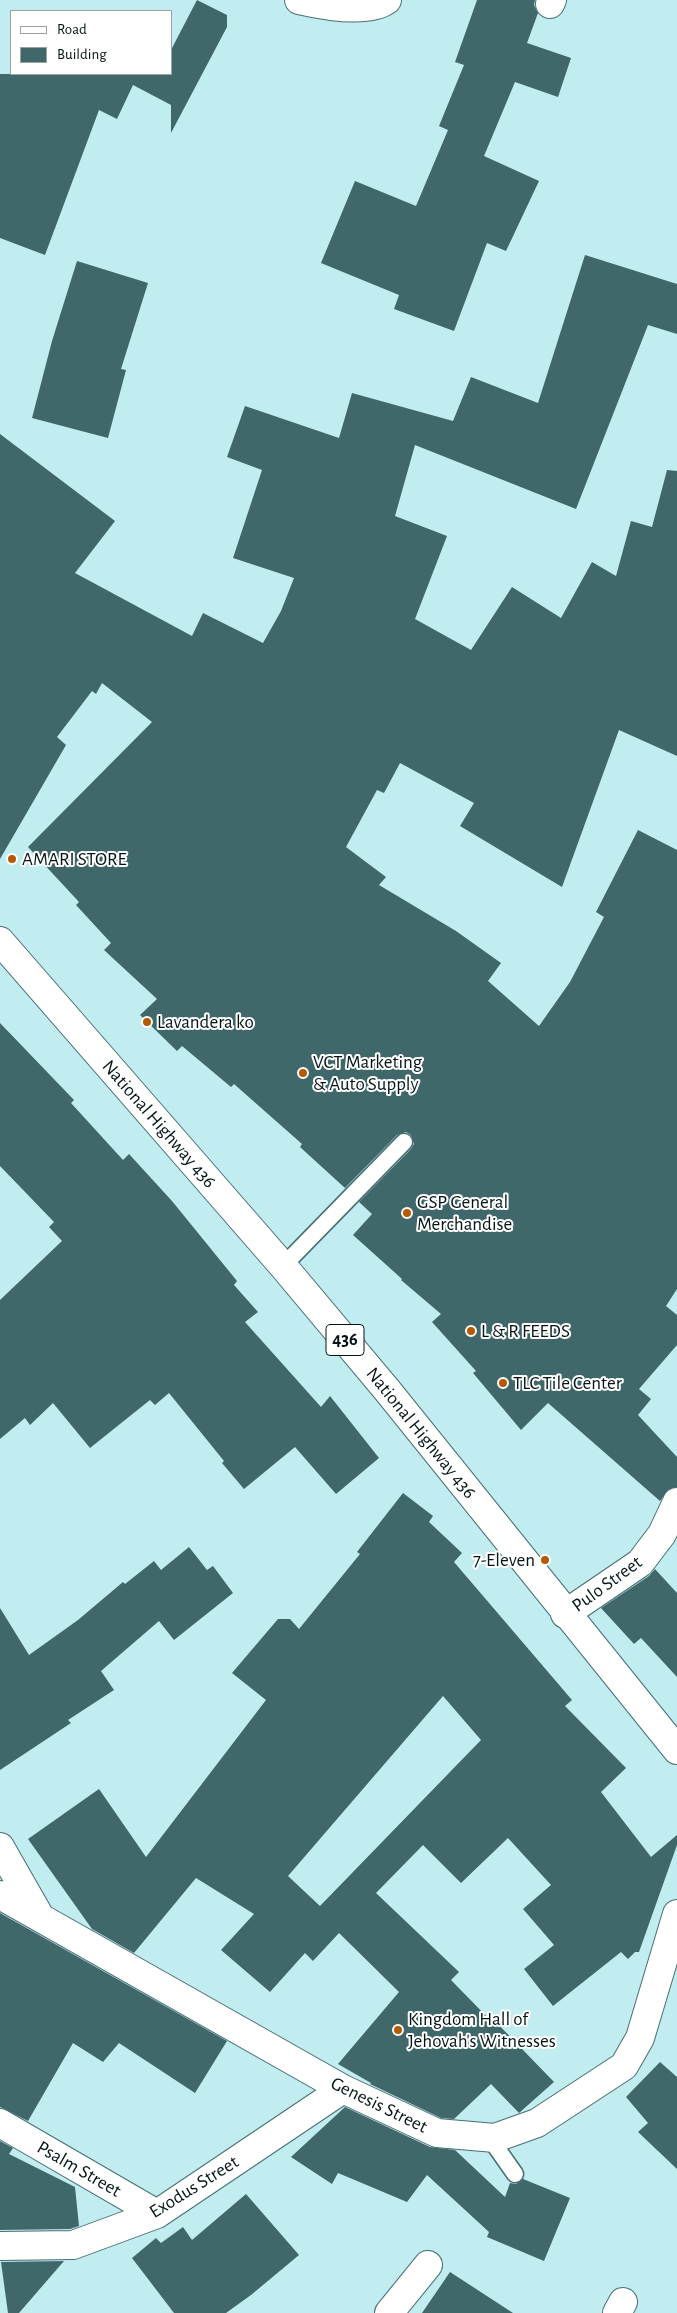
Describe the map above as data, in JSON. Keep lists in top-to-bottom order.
{
  "streets": {
    "street": [
      "National Highway 436",
      "436",
      "Pulo Street",
      "Genesis Street",
      "Psalm Street",
      "Exodus Street"
    ]
  },
  "crossings": [
    ["National Highway 436", "Pulo Street"],
    ["Genesis Street", "Exodus Street"],
    ["Psalm Street", "Exodus Street"]
  ],
  "places": [
    "AMARI STORE",
    "Lavandera ko",
    "VCT Marketing & Auto Supply",
    "GSP General Merchandise",
    "L & R FEEDS",
    "TLC Tile Center",
    "7-Eleven",
    "Kingdom Hall of Jehovah's Witnesses"
  ],
  "legend": ["Road", "Building"]
}
